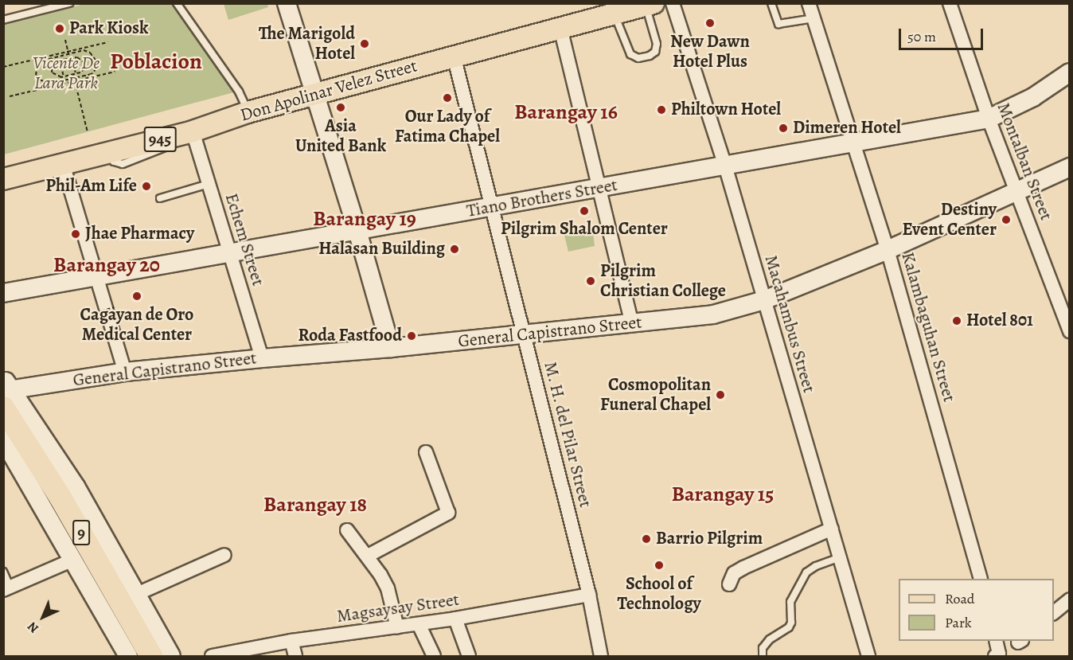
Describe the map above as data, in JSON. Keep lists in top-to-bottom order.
{
  "streets": {
    "highway": ["9"],
    "main road": ["Don Apolinar Velez Street", "945"],
    "street": [
      "Montalban Street",
      "Tiano Brothers Street",
      "Echem Street",
      "Macahambus Street",
      "Kalambaguhan Street",
      "General Capistrano Street",
      "M. H. del Pilar Street",
      "Magsaysay Street"
    ]
  },
  "crossings": [
    ["Don Apolinar Velez Street", "Echem Street"],
    ["Don Apolinar Velez Street", "M. H. del Pilar Street"],
    ["Montalban Street", "Tiano Brothers Street"],
    ["Montalban Street", "General Capistrano Street"],
    ["Tiano Brothers Street", "Echem Street"],
    ["Tiano Brothers Street", "Macahambus Street"],
    ["Tiano Brothers Street", "Kalambaguhan Street"],
    ["Tiano Brothers Street", "M. H. del Pilar Street"],
    ["Echem Street", "General Capistrano Street"],
    ["Macahambus Street", "General Capistrano Street"],
    ["Kalambaguhan Street", "General Capistrano Street"],
    ["General Capistrano Street", "M. H. del Pilar Street"],
    ["General Capistrano Street", "9"],
    ["M. H. del Pilar Street", "Magsaysay Street"]
  ],
  "districts": [
    "Poblacion",
    "Barangay 16",
    "Barangay 19",
    "Barangay 20",
    "Barangay 15",
    "Barangay 18"
  ],
  "parks": ["Vicente De Lara Park"],
  "places": [
    "New Dawn Hotel Plus",
    "Park Kiosk",
    "The Marigold Hotel",
    "Our Lady of Fatima Chapel",
    "Asia United Bank",
    "Philtown Hotel",
    "Dimeren Hotel",
    "Phil-Am Life",
    "Pilgrim Shalom Center",
    "Destiny Event Center",
    "Jhae Pharmacy",
    "Halasan Building",
    "Pilgrim Christian College",
    "Cagayan de Oro Medical Center",
    "Hotel 801",
    "Roda Fastfood",
    "Cosmopolitan Funeral Chapel",
    "Barrio Pilgrim",
    "School of Technology"
  ],
  "legend": ["Road", "Park"],
  "scale_bar": "50 m",
  "north": "bottom left"
}
